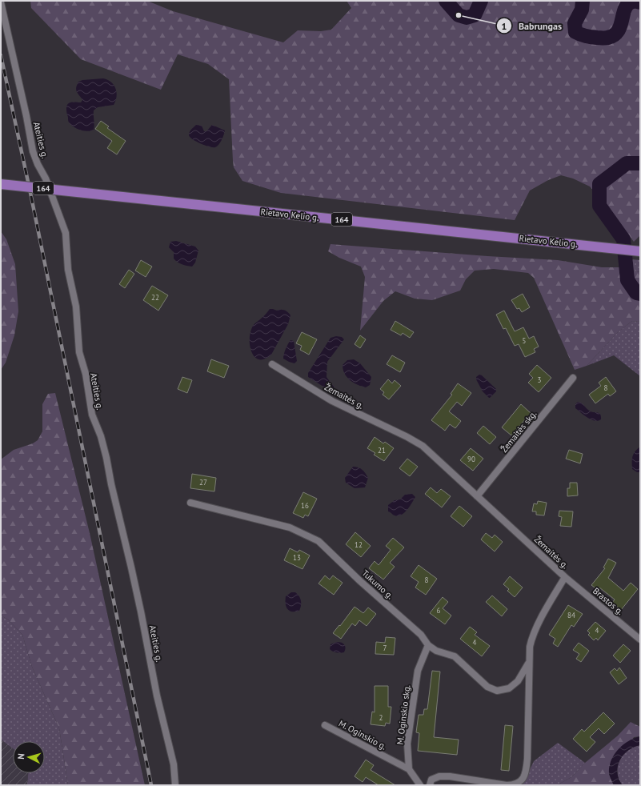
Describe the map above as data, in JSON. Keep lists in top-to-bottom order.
{
  "streets": {
    "main road": ["164", "Rietavo Kelio g."],
    "street": [
      "Ateities g.",
      "Žemaitės g.",
      "Žemaitės skg.",
      "Tukumo g.",
      "Brastos g.",
      "M. Oginskio skg.",
      "M. Oginskio g."
    ]
  },
  "crossings": [
    ["Žemaitės g.", "Žemaitės skg."],
    ["Žemaitės g.", "Tukumo g."],
    ["Žemaitės g.", "Brastos g."],
    ["Tukumo g.", "M. Oginskio skg."],
    ["M. Oginskio skg.", "M. Oginskio g."]
  ],
  "places": ["Babrungas"],
  "house_numbers": [
    "22",
    "5",
    "3",
    "8",
    "21",
    "90",
    "27",
    "16",
    "12",
    "13",
    "8",
    "6",
    "84",
    "4",
    "4",
    "7",
    "2"
  ],
  "north": "left"
}
